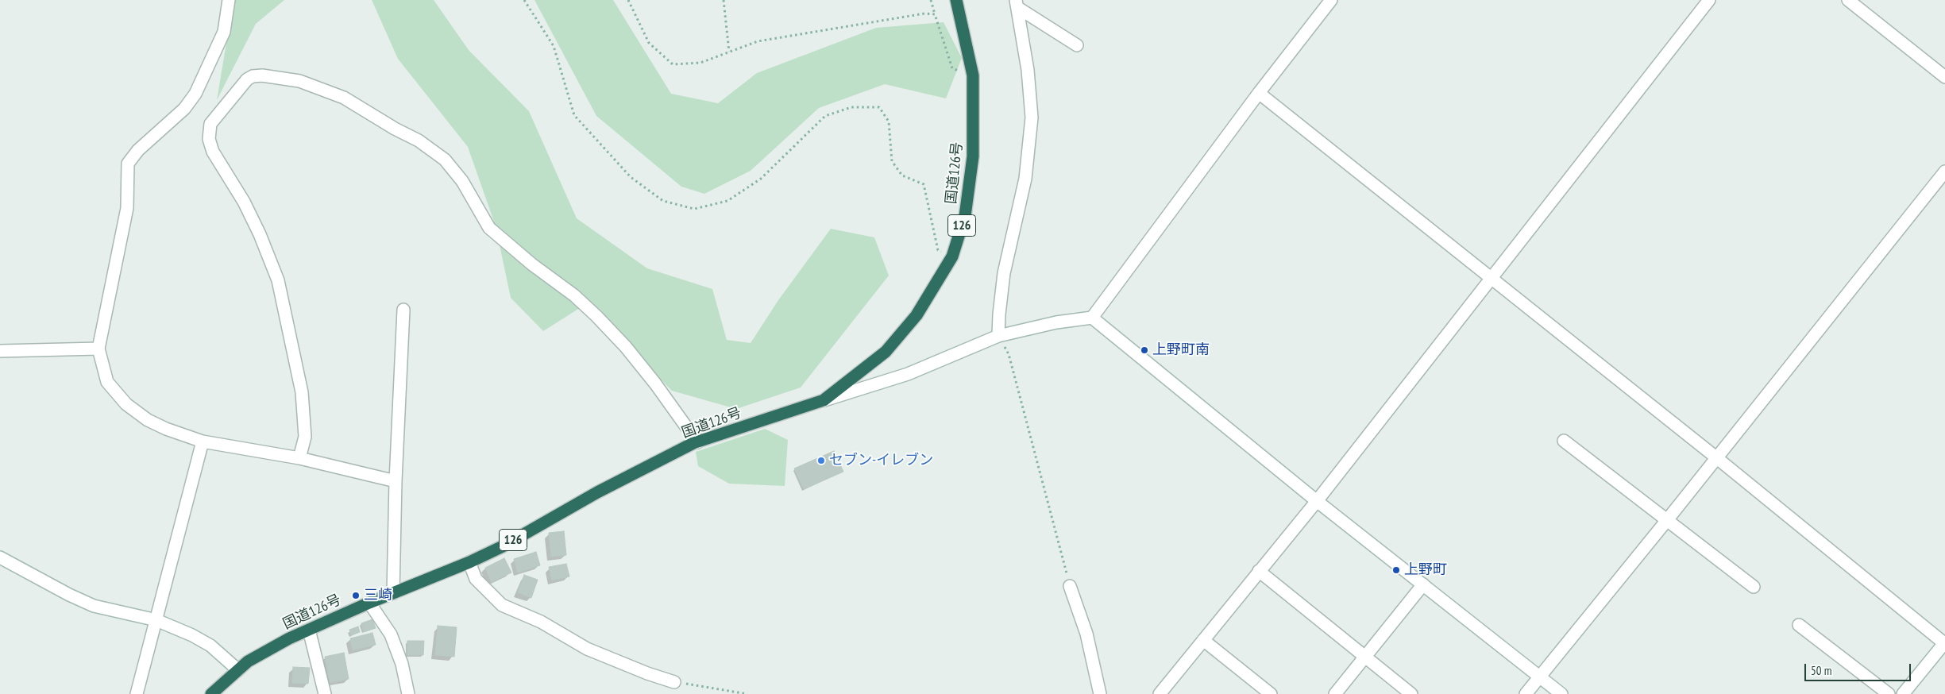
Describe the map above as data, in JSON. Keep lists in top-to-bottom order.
{
  "streets": {
    "highway": ["国道126号", "126"]
  },
  "places": [
    "上野町南",
    "セブン-イレブン",
    "上野町",
    "三崎"
  ],
  "scale_bar": "50 m"
}
